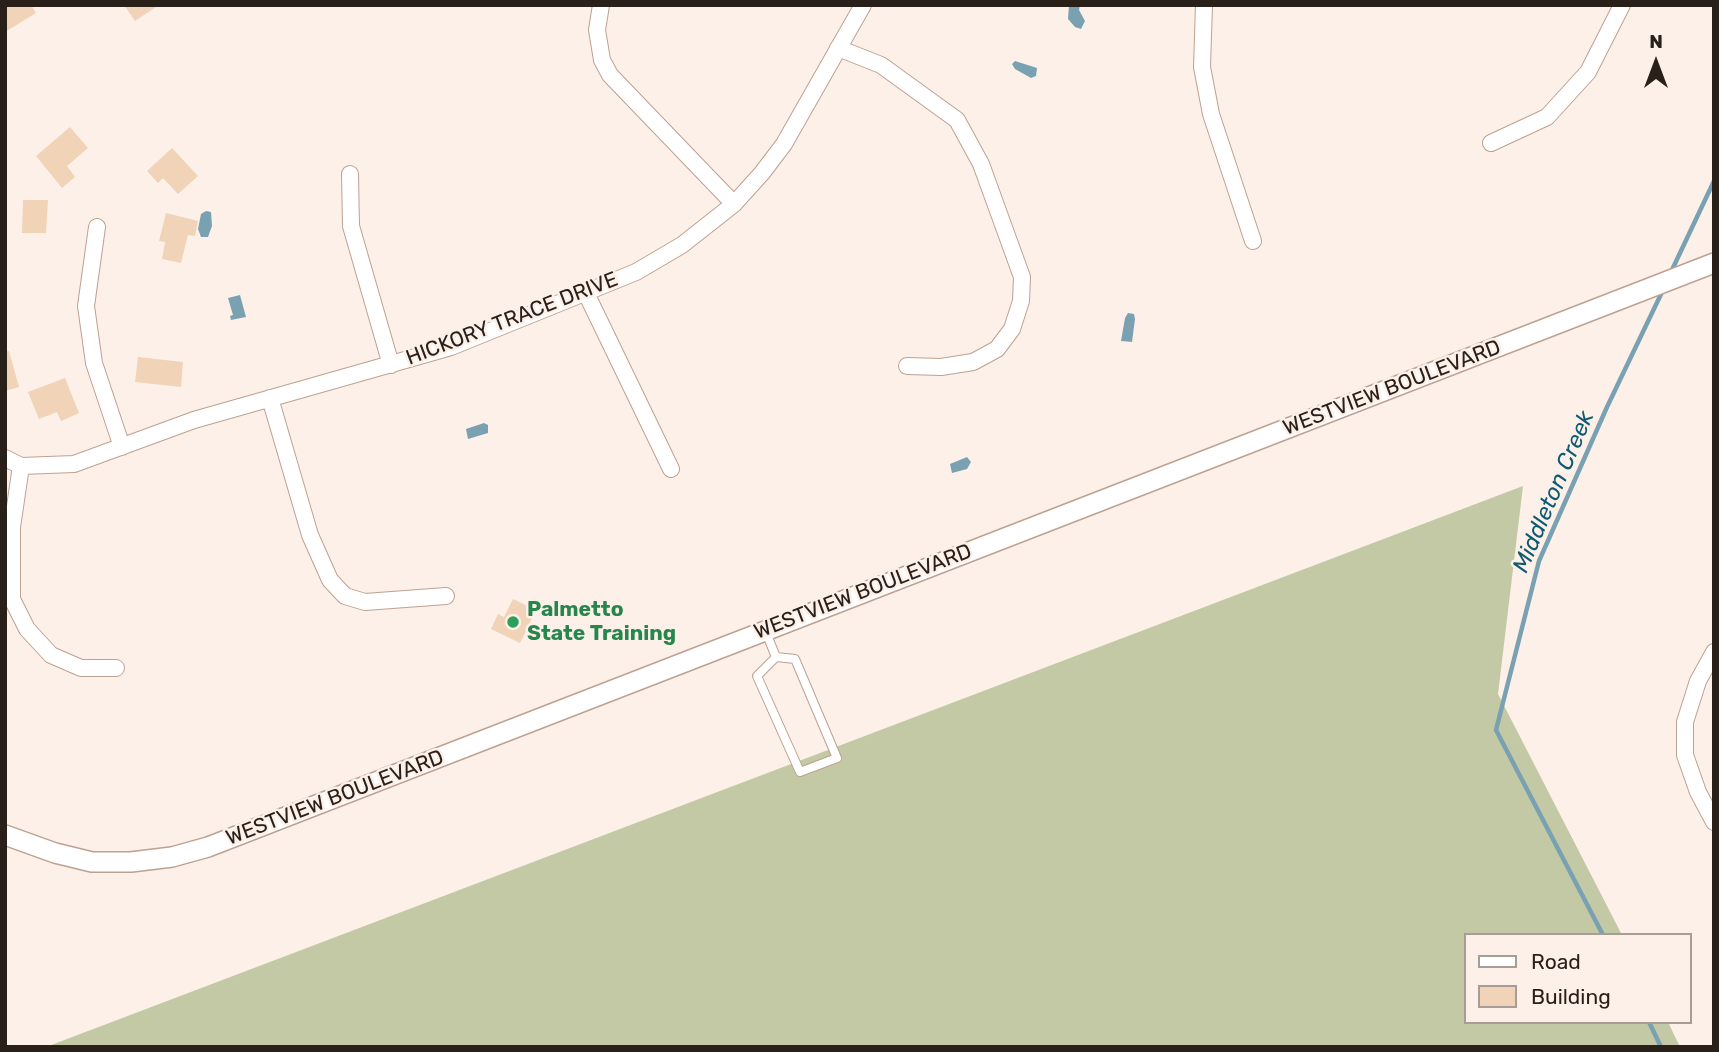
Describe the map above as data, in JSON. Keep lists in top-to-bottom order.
{
  "streets": {
    "street": ["HICKORY TRACE DRIVE", "WESTVIEW BOULEVARD"]
  },
  "water": ["Middleton Creek"],
  "places": ["Palmetto State Training"],
  "legend": ["Road", "Building"],
  "north": "top"
}
